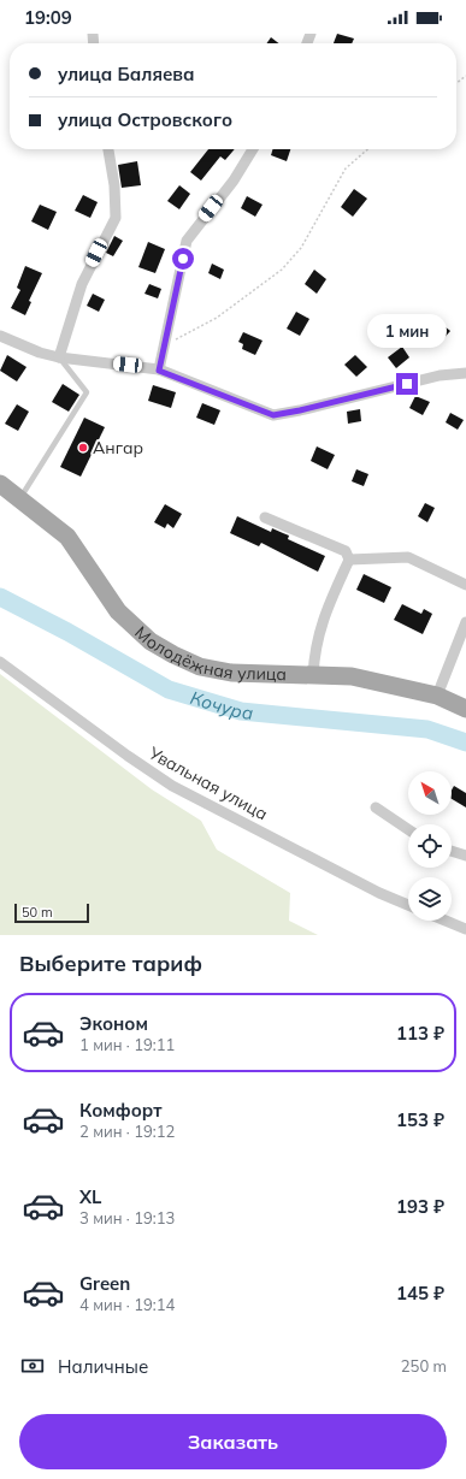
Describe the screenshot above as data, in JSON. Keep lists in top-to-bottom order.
{
  "streets": {
    "main road": ["Молодёжная улица"],
    "street": ["Увальная улица"]
  },
  "water": ["Кочура"],
  "places": ["Ангар"],
  "scale_bar": "50 m",
  "north": "top left",
  "page": {
    "status": "19:09",
    "banner": ["улица Баляева", "улица Островского"],
    "bubble": "1 мин",
    "scale": "50 m",
    "heading": "Выберите тариф",
    "list": [
      {
        "name": "Эконом",
        "note": "1 мин · 19:11",
        "value": "113 ₽"
      },
      {
        "name": "Комфорт",
        "note": "2 мин · 19:12",
        "value": "153 ₽"
      },
      {
        "name": "XL",
        "note": "3 мин · 19:13",
        "value": "193 ₽"
      },
      {
        "name": "Green",
        "note": "4 мин · 19:14",
        "value": "145 ₽"
      }
    ],
    "pay": ["Наличные", "250 m"],
    "buttons": "Заказать"
  }
}
